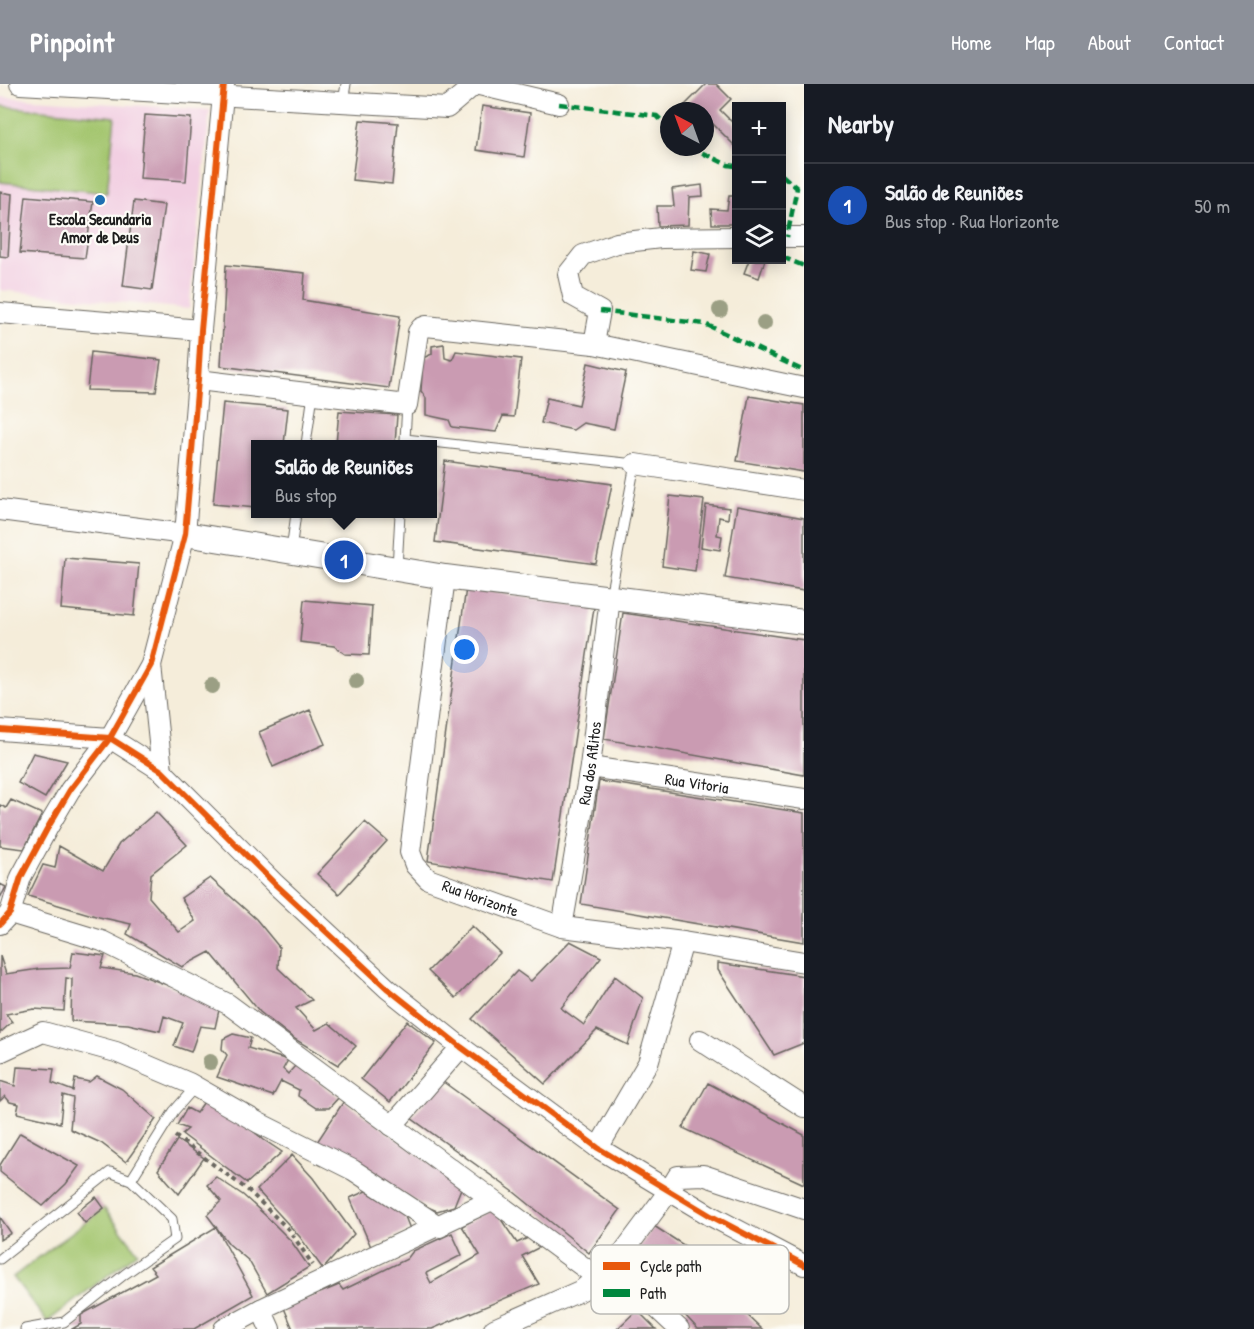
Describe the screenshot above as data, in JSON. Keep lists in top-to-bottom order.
{
  "streets": {
    "street": ["Rua dos Aflitos", "Rua Vitoria", "Rua Horizonte"]
  },
  "crossings": [
    ["Rua dos Aflitos", "Rua Vitoria"],
    ["Rua dos Aflitos", "Rua Horizonte"]
  ],
  "places": ["Escola Secundaria Amor de Deus"],
  "legend": ["Cycle path", "Path"],
  "north": "top left",
  "page": {
    "header": "Pinpoint",
    "nav": [
      "Home",
      "Map",
      "About",
      "Contact"
    ],
    "heading": "Nearby",
    "map_buttons": ["+", "−"],
    "list": [
      {
        "mark": "1",
        "name": "Salão de Reuniões",
        "note": "Bus stop · Rua Horizonte",
        "value": "50 m"
      }
    ],
    "popup": ["Salão de Reuniões", "Bus stop"],
    "pins": "1"
  }
}
